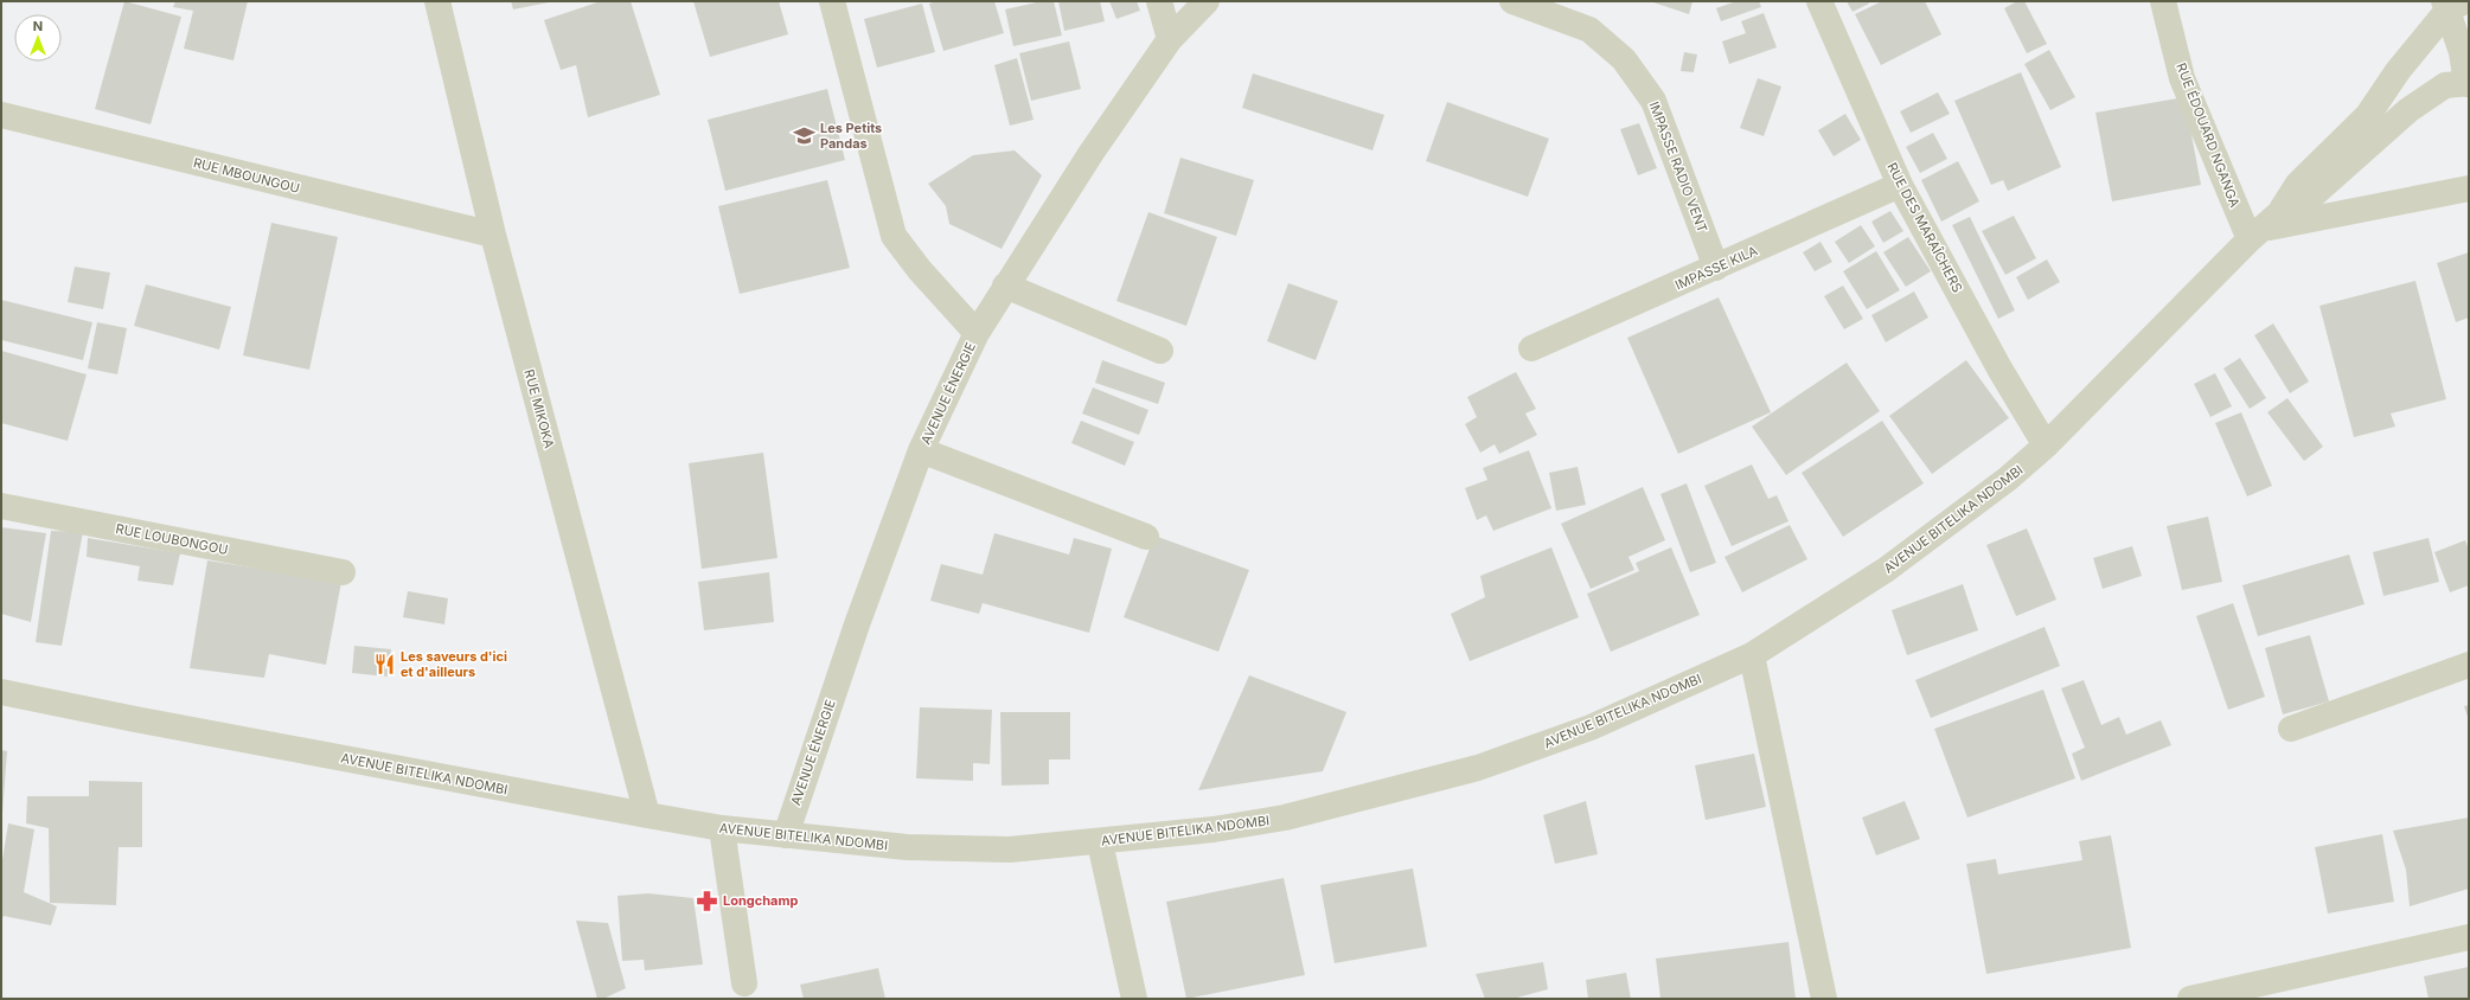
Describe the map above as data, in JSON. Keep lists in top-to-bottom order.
{
  "streets": {
    "street": [
      "RUE ÉDOUARD NGANGA",
      "IMPASSE RADIO VENT",
      "RUE MBOUNGOU",
      "RUE DES MARAÎCHERS",
      "IMPASSE KILA",
      "AVENUE ÉNERGIE",
      "RUE MIKOKA",
      "AVENUE BITELIKA NDOMBI",
      "RUE LOUBONGOU"
    ]
  },
  "crossings": [
    ["RUE ÉDOUARD NGANGA", "AVENUE BITELIKA NDOMBI"],
    ["IMPASSE RADIO VENT", "IMPASSE KILA"],
    ["RUE MBOUNGOU", "RUE MIKOKA"],
    ["RUE DES MARAÎCHERS", "IMPASSE KILA"],
    ["RUE DES MARAÎCHERS", "AVENUE BITELIKA NDOMBI"],
    ["AVENUE ÉNERGIE", "AVENUE BITELIKA NDOMBI"],
    ["RUE MIKOKA", "AVENUE BITELIKA NDOMBI"]
  ],
  "places": {
    "school or university": ["Les Petits Pandas"],
    "restaurant": ["Les saveurs d'ici et d'ailleurs"],
    "pharmacy": ["Longchamp"]
  },
  "north": "top"
}
